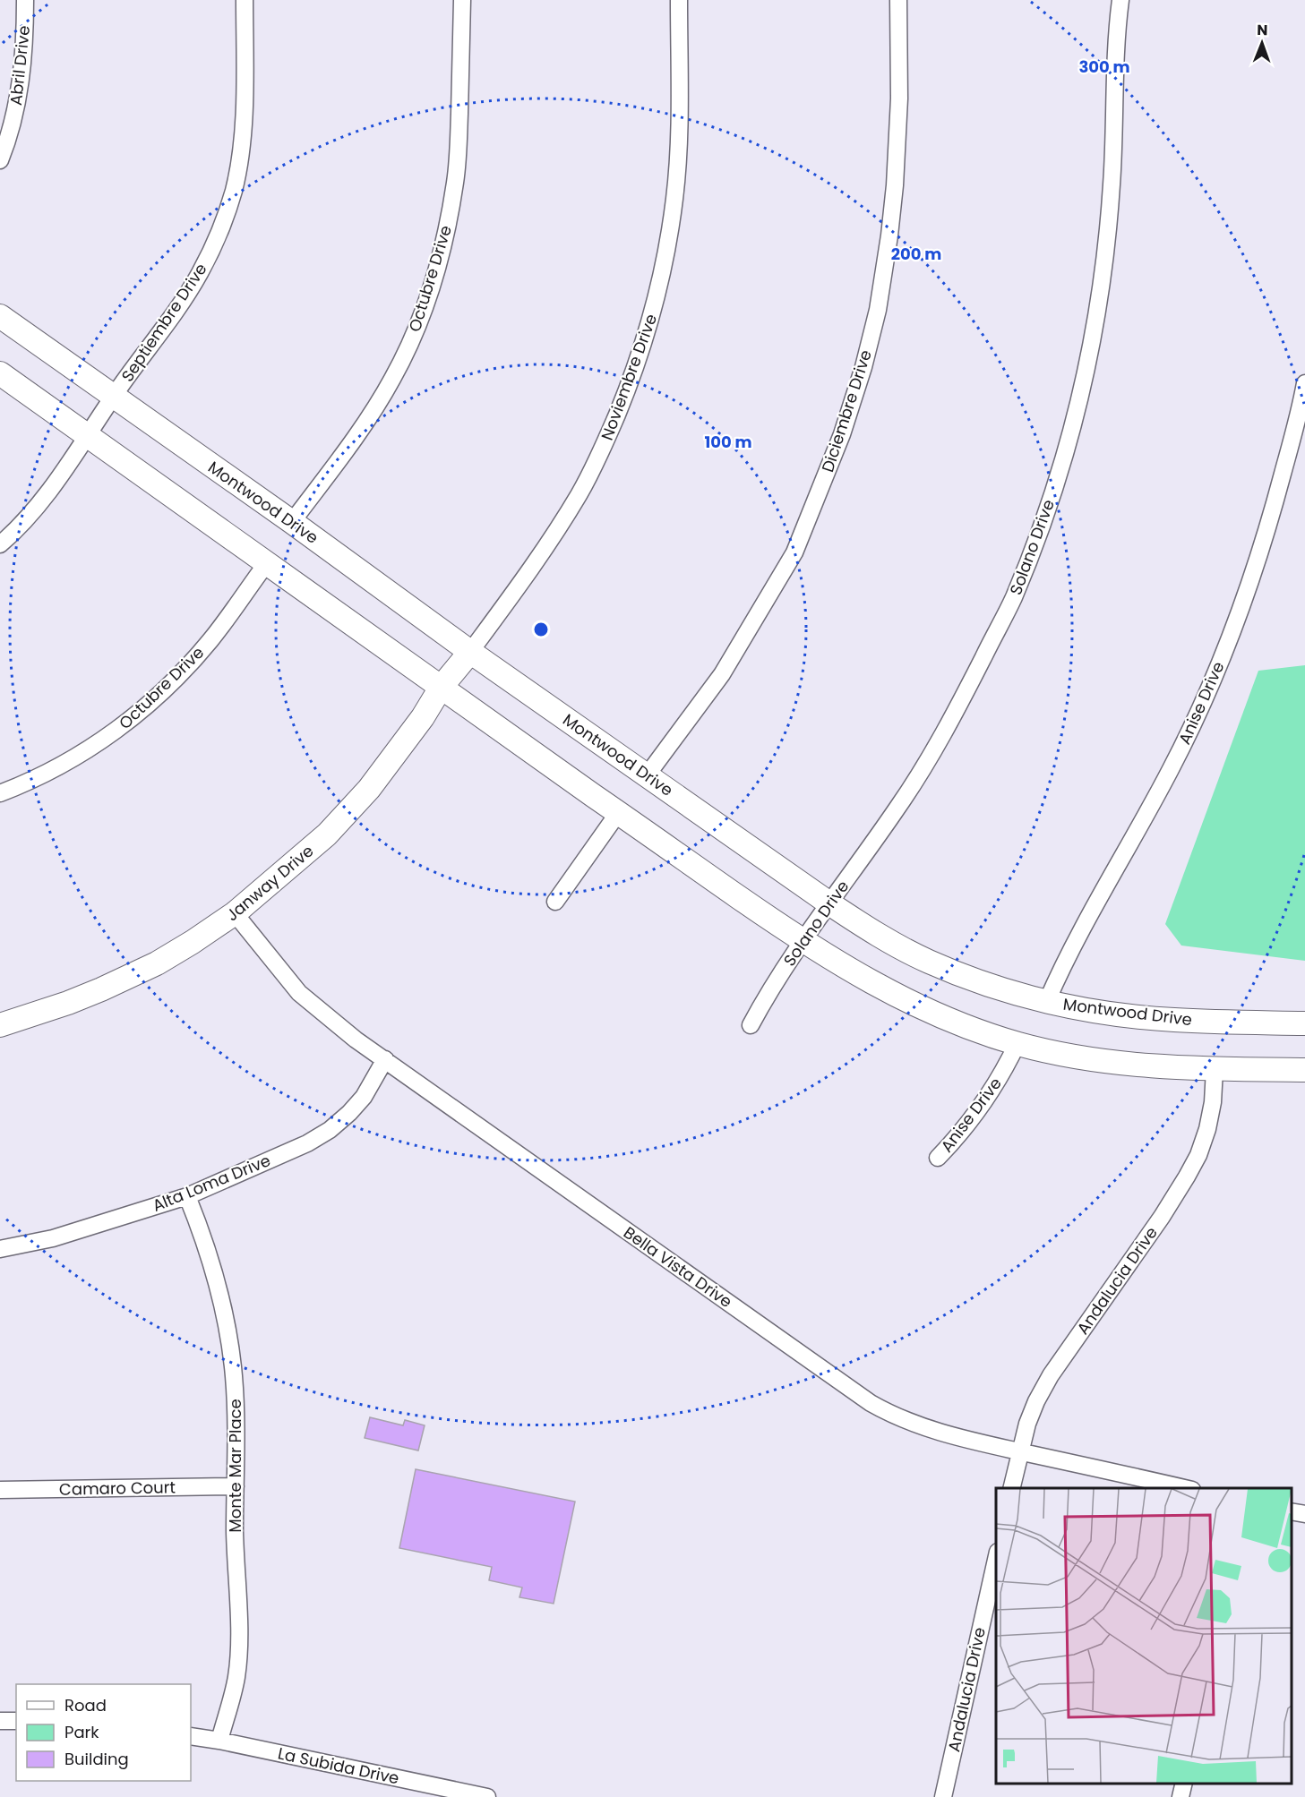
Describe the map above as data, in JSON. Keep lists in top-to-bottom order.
{
  "streets": {
    "main road": ["Montwood Drive", "Janway Drive"],
    "street": [
      "Abril Drive",
      "Octubre Drive",
      "Septiembre Drive",
      "Noviembre Drive",
      "Diciembre Drive",
      "Solano Drive",
      "Anise Drive",
      "Alta Loma Drive",
      "Bella Vista Drive",
      "Andalucia Drive",
      "Monte Mar Place",
      "Camaro Court",
      "La Subida Drive"
    ]
  },
  "crossings": [
    ["Octubre Drive", "Montwood Drive"],
    ["Septiembre Drive", "Montwood Drive"],
    ["Noviembre Drive", "Montwood Drive"],
    ["Noviembre Drive", "Janway Drive"],
    ["Diciembre Drive", "Montwood Drive"],
    ["Montwood Drive", "Solano Drive"],
    ["Montwood Drive", "Anise Drive"],
    ["Montwood Drive", "Janway Drive"],
    ["Janway Drive", "Bella Vista Drive"],
    ["Alta Loma Drive", "Bella Vista Drive"],
    ["Alta Loma Drive", "Monte Mar Place"],
    ["Bella Vista Drive", "Andalucia Drive"],
    ["Monte Mar Place", "Camaro Court"],
    ["Monte Mar Place", "La Subida Drive"]
  ],
  "legend": ["Road", "Park", "Building"],
  "north": "top",
  "rings": ["300 m", "200 m", "100 m"]
}
